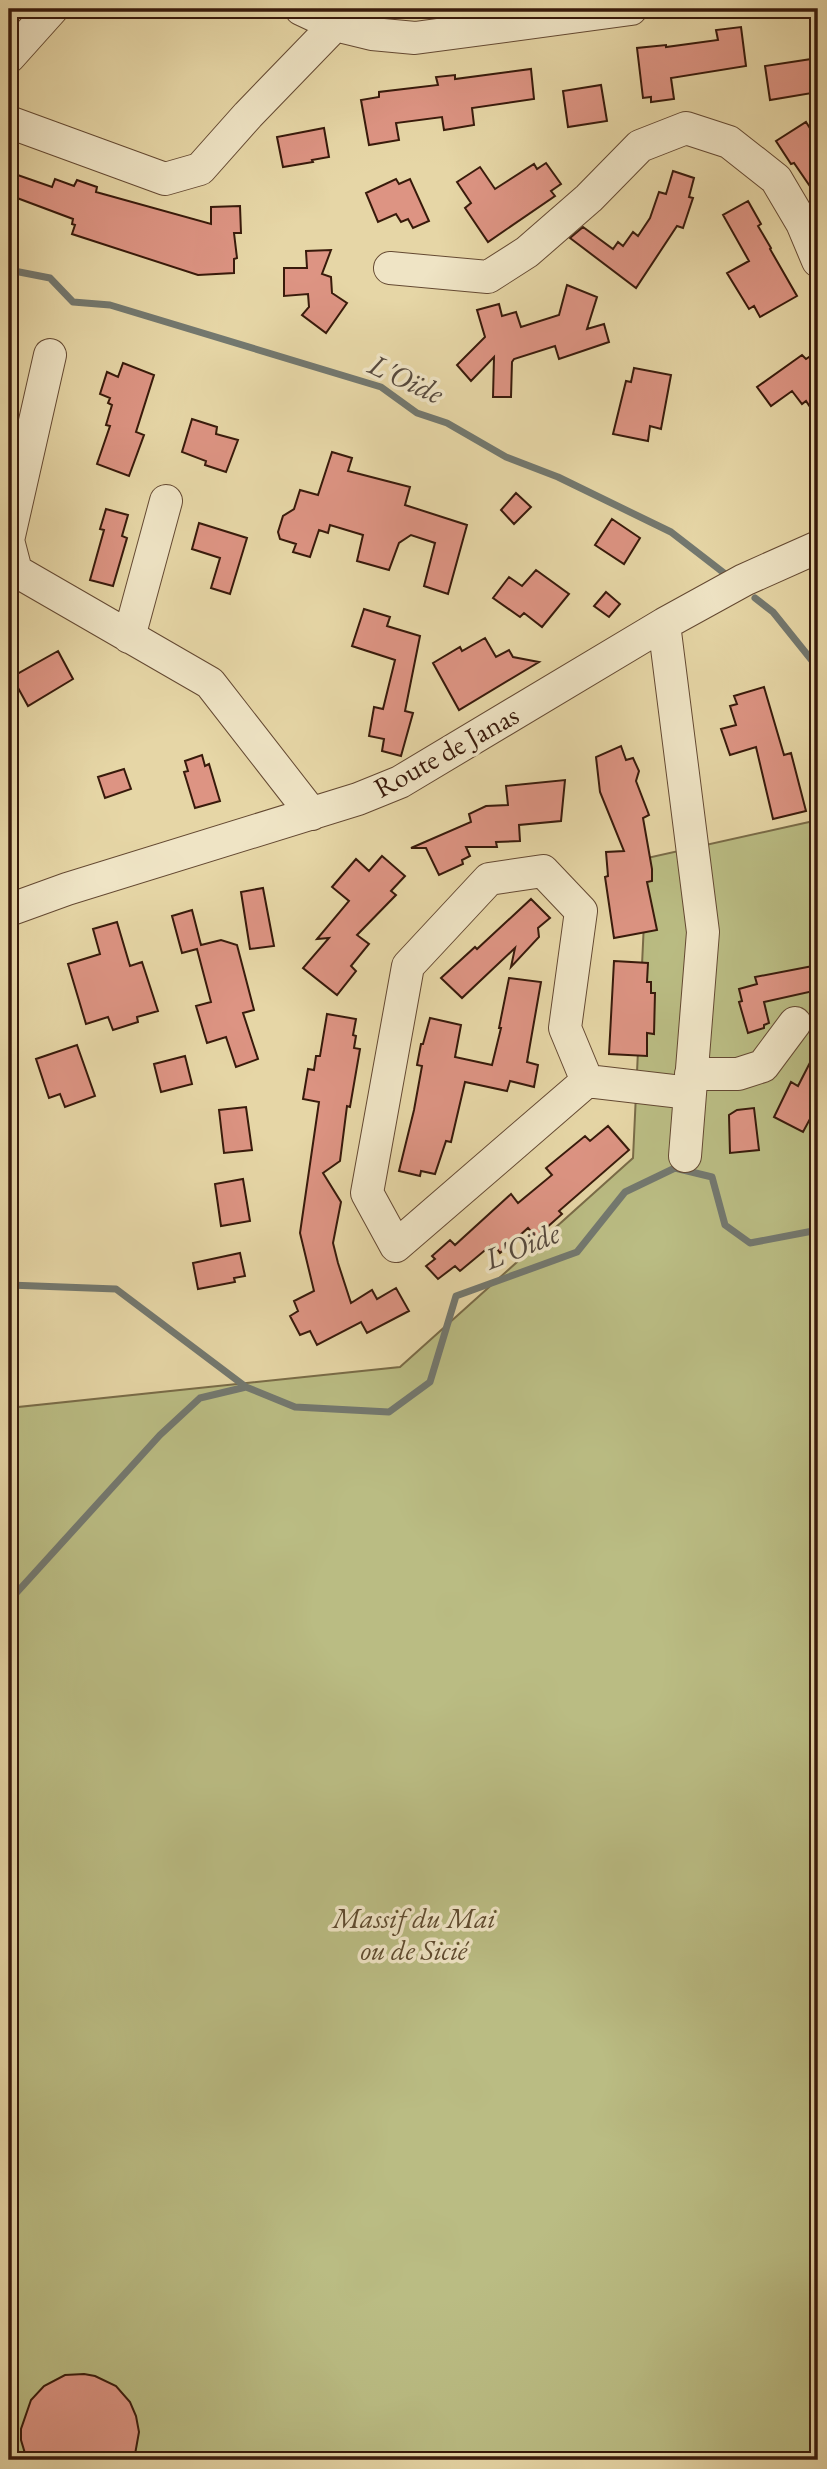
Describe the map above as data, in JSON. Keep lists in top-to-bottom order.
{
  "streets": {
    "street": ["Route de Janas"]
  },
  "water": ["L'Oïde"],
  "parks": ["Massif du Mai ou de Sicié"]
}
